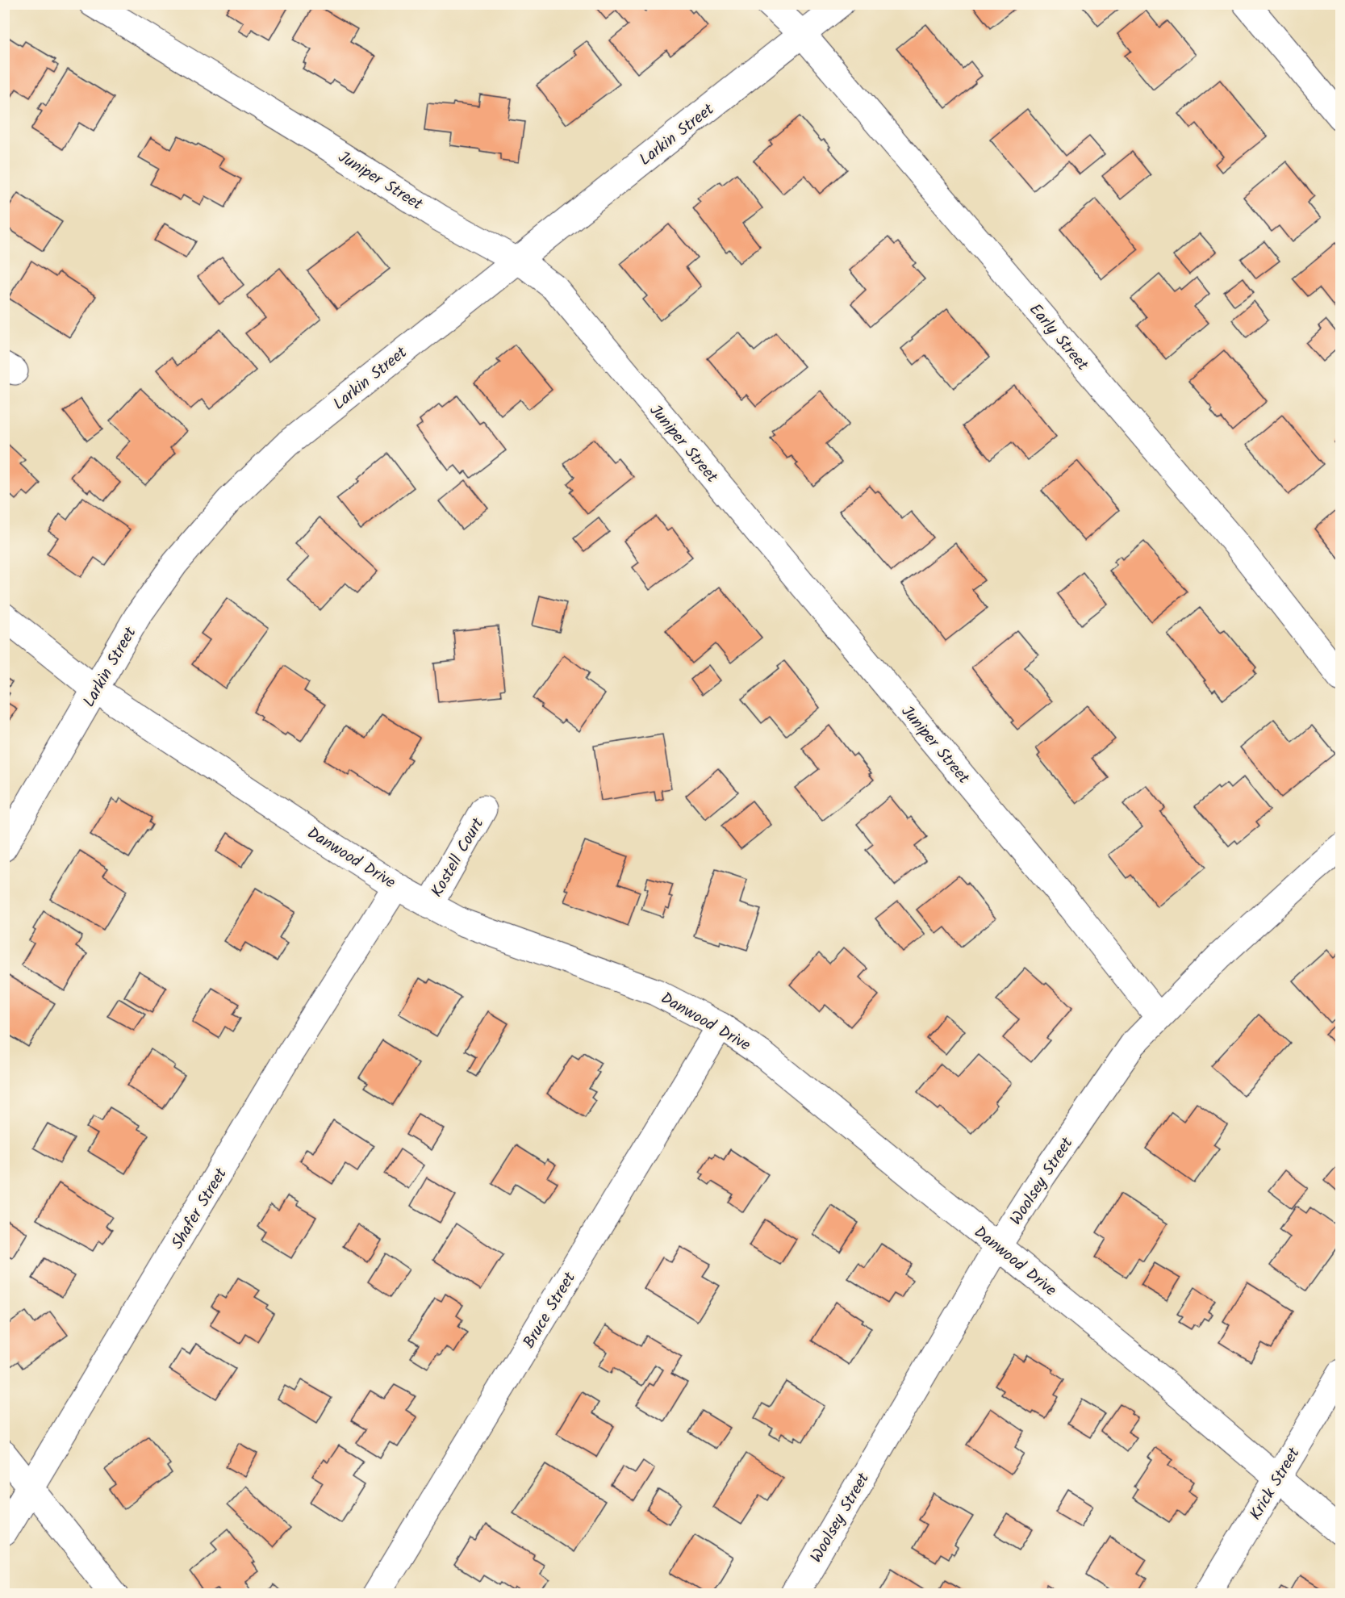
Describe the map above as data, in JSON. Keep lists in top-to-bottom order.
{
  "streets": {
    "street": [
      "Larkin Street",
      "Juniper Street",
      "Early Street",
      "Danwood Drive",
      "Kostell Court",
      "Woolsey Street",
      "Shafer Street",
      "Bruce Street",
      "Krick Street"
    ]
  },
  "crossings": [
    ["Larkin Street", "Juniper Street"],
    ["Larkin Street", "Early Street"],
    ["Larkin Street", "Danwood Drive"],
    ["Juniper Street", "Woolsey Street"],
    ["Danwood Drive", "Kostell Court"],
    ["Danwood Drive", "Woolsey Street"],
    ["Danwood Drive", "Shafer Street"],
    ["Danwood Drive", "Bruce Street"],
    ["Danwood Drive", "Krick Street"]
  ]
}
